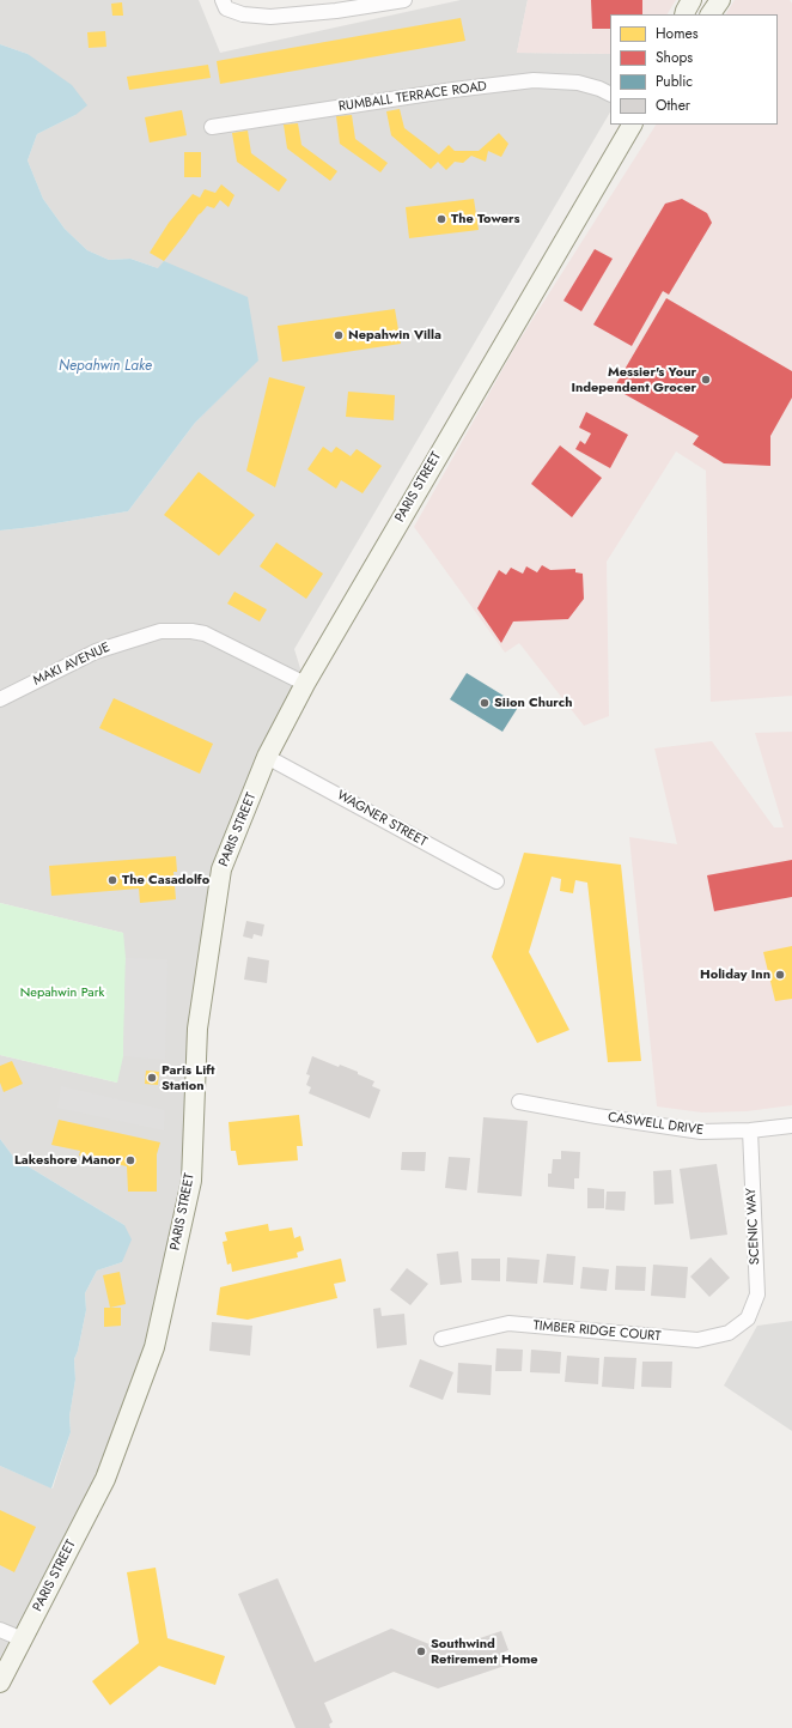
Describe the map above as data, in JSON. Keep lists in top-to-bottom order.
{
  "streets": {
    "main road": ["PARIS STREET"],
    "street": [
      "RUMBALL TERRACE ROAD",
      "MAKI AVENUE",
      "WAGNER STREET",
      "CASWELL DRIVE",
      "SCENIC WAY",
      "TIMBER RIDGE COURT"
    ]
  },
  "crossings": [
    ["PARIS STREET", "MAKI AVENUE"],
    ["PARIS STREET", "WAGNER STREET"],
    ["CASWELL DRIVE", "SCENIC WAY"],
    ["SCENIC WAY", "TIMBER RIDGE COURT"]
  ],
  "water": ["Nepahwin Lake"],
  "parks": ["Nepahwin Park"],
  "places": [
    "The Towers",
    "Nepahwin Villa",
    "Messier's Your Independent Grocer",
    "Siion Church",
    "The Casadolfo",
    "Holiday Inn",
    "Paris Lift Station",
    "Lakeshore Manor",
    "Southwind Retirement Home"
  ],
  "legend": [
    "Homes",
    "Shops",
    "Public",
    "Other"
  ]
}
